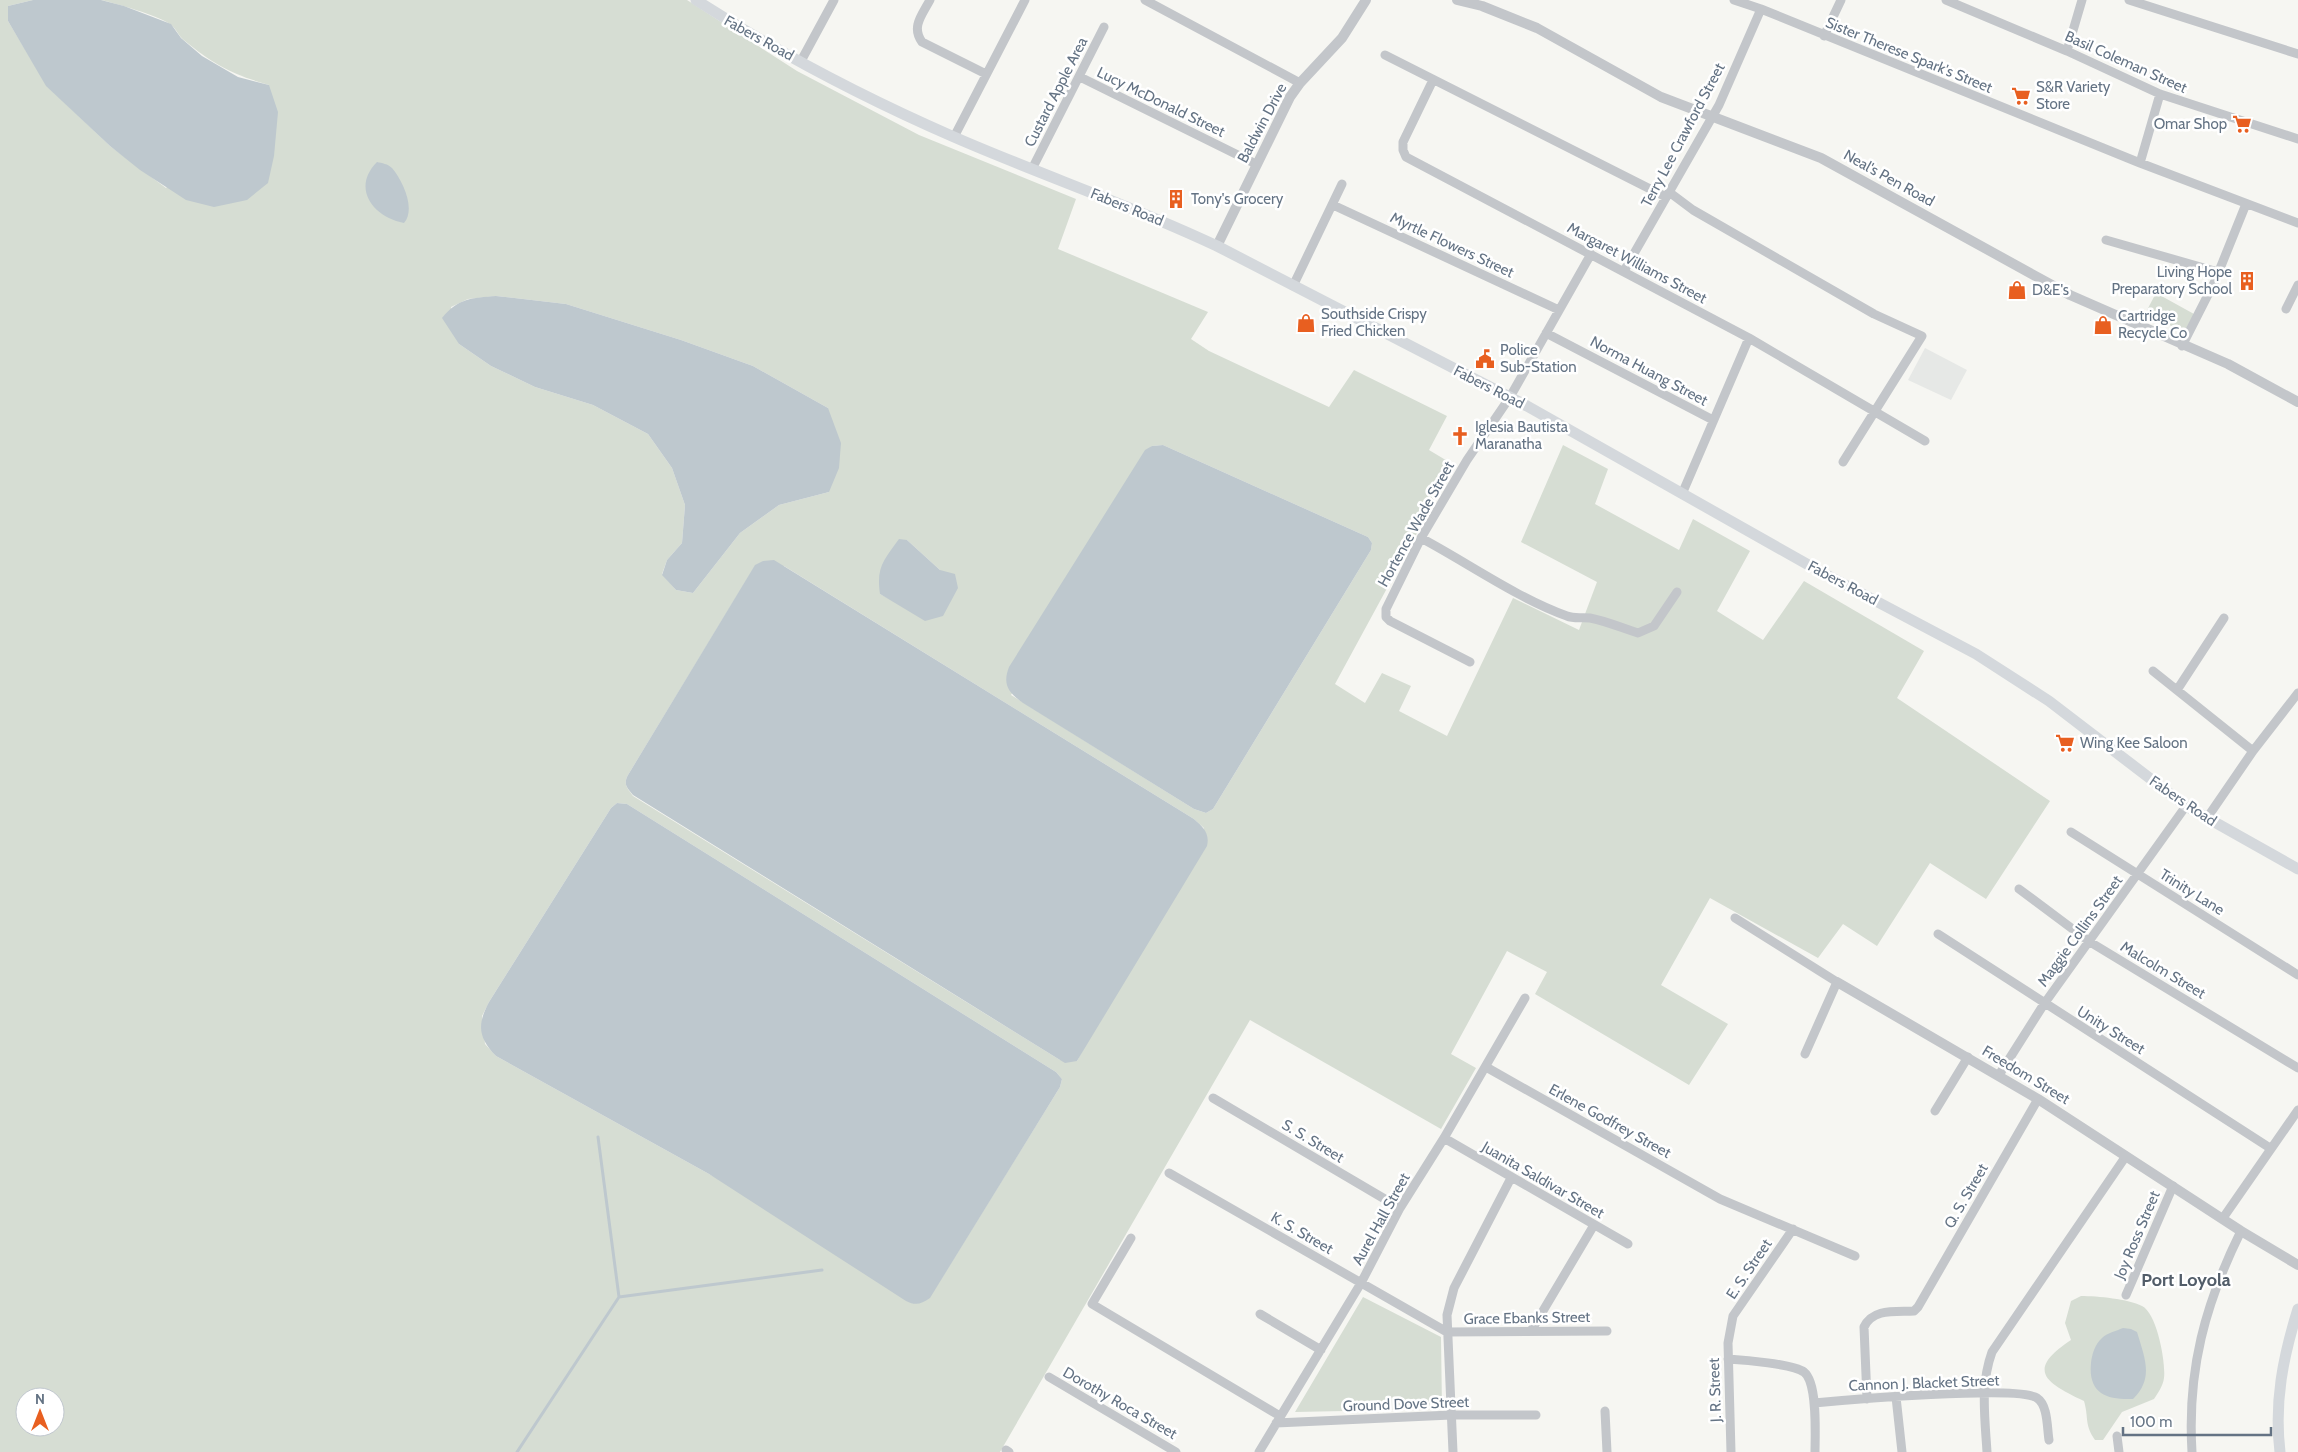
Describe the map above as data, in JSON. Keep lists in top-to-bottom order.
{
  "streets": {
    "main road": ["Fabers Road"],
    "street": [
      "Sister Therese Spark's Street",
      "Basil Coleman Street",
      "Custard Apple Area",
      "Lucy McDonald Street",
      "Baldwin Drive",
      "Terry Lee Crawford Street",
      "Neal's Pen Road",
      "Myrtle Flowers Street",
      "Margaret Williams Street",
      "Norma Huang Street",
      "Hortence Wade Street",
      "Trinity Lane",
      "Maggie Collins Street",
      "Malcolm Street",
      "Unity Street",
      "Freedom Street",
      "Erlene Godfrey Street",
      "S. S. Street",
      "Juanita Saldivar Street",
      "Q. S. Street",
      "Aurel Hall Street",
      "K. S. Street",
      "Joy Ross Street",
      "E. S. Street",
      "Grace Ebanks Street",
      "Cannon J. Blacket Street",
      "J. R. Street",
      "Dorothy Roca Street",
      "Ground Dove Street"
    ]
  },
  "crossings": [
    ["Fabers Road", "Custard Apple Area"],
    ["Fabers Road", "Baldwin Drive"],
    ["Fabers Road", "Hortence Wade Street"],
    ["Fabers Road", "Maggie Collins Street"],
    ["Sister Therese Spark's Street", "Terry Lee Crawford Street"],
    ["Custard Apple Area", "Lucy McDonald Street"],
    ["Lucy McDonald Street", "Baldwin Drive"],
    ["Terry Lee Crawford Street", "Neal's Pen Road"],
    ["Terry Lee Crawford Street", "Margaret Williams Street"],
    ["Myrtle Flowers Street", "Hortence Wade Street"],
    ["Margaret Williams Street", "Hortence Wade Street"],
    ["Norma Huang Street", "Hortence Wade Street"],
    ["Trinity Lane", "Maggie Collins Street"],
    ["Maggie Collins Street", "Malcolm Street"],
    ["Maggie Collins Street", "Unity Street"],
    ["Maggie Collins Street", "Freedom Street"],
    ["Freedom Street", "Q. S. Street"],
    ["Freedom Street", "Joy Ross Street"],
    ["Erlene Godfrey Street", "Aurel Hall Street"],
    ["Erlene Godfrey Street", "E. S. Street"],
    ["S. S. Street", "Aurel Hall Street"],
    ["Juanita Saldivar Street", "Aurel Hall Street"],
    ["Q. S. Street", "Cannon J. Blacket Street"],
    ["Aurel Hall Street", "K. S. Street"],
    ["Aurel Hall Street", "Ground Dove Street"],
    ["K. S. Street", "Grace Ebanks Street"],
    ["E. S. Street", "J. R. Street"]
  ],
  "districts": ["Port Loyola"],
  "places": {
    "supermarket": ["S&R Variety Store", "Omar Shop", "Wing Kee Saloon"],
    "building": ["Tony's Grocery", "Living Hope Preparatory School"],
    "shop": ["D&E's", "Southside Crispy Fried Chicken", "Cartridge Recycle Co"],
    "public building": ["Police Sub-Station"],
    "church": ["Iglesia Bautista Maranatha"]
  },
  "scale_bar": "100 m",
  "north": "top"
}
